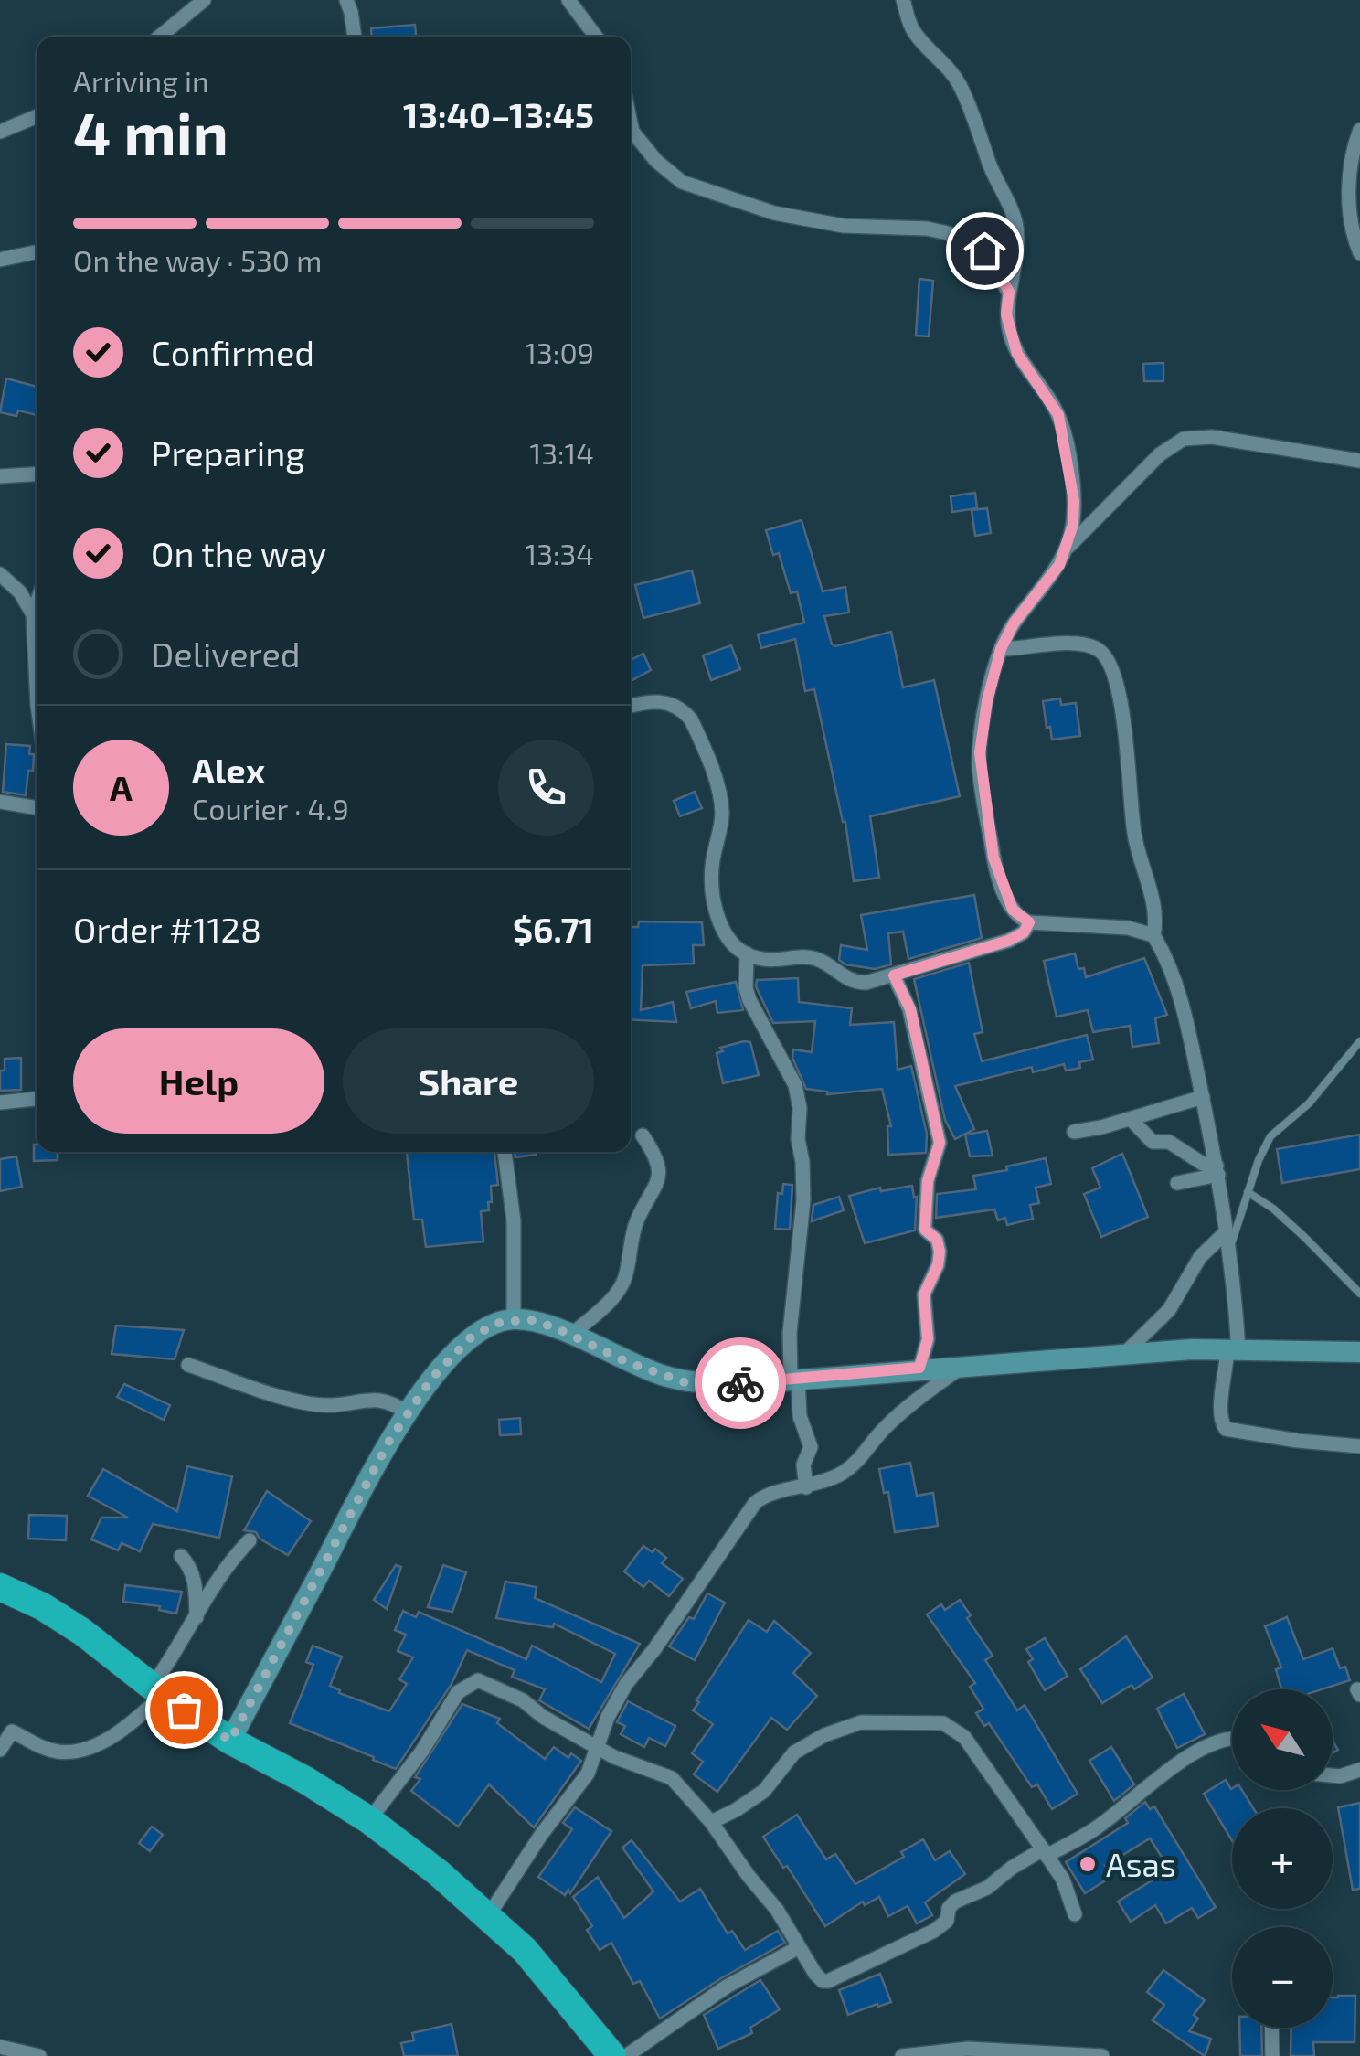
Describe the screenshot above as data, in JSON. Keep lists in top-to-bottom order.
{
  "places": ["Asas"],
  "north": "top left",
  "page": {
    "heading": ["4 min", "Arriving in", "13:40–13:45"],
    "panel": [
      "Alex",
      "Courier · 4.9",
      "Order #1128",
      "$6.71"
    ],
    "bar": "On the way · 530 m",
    "list": [
      ["Confirmed", "13:09"],
      ["Preparing", "13:14"],
      ["On the way", "13:34"],
      "Delivered"
    ],
    "round": "A",
    "buttons": ["Help", "Share"],
    "map_buttons": ["+", "−"]
  }
}
